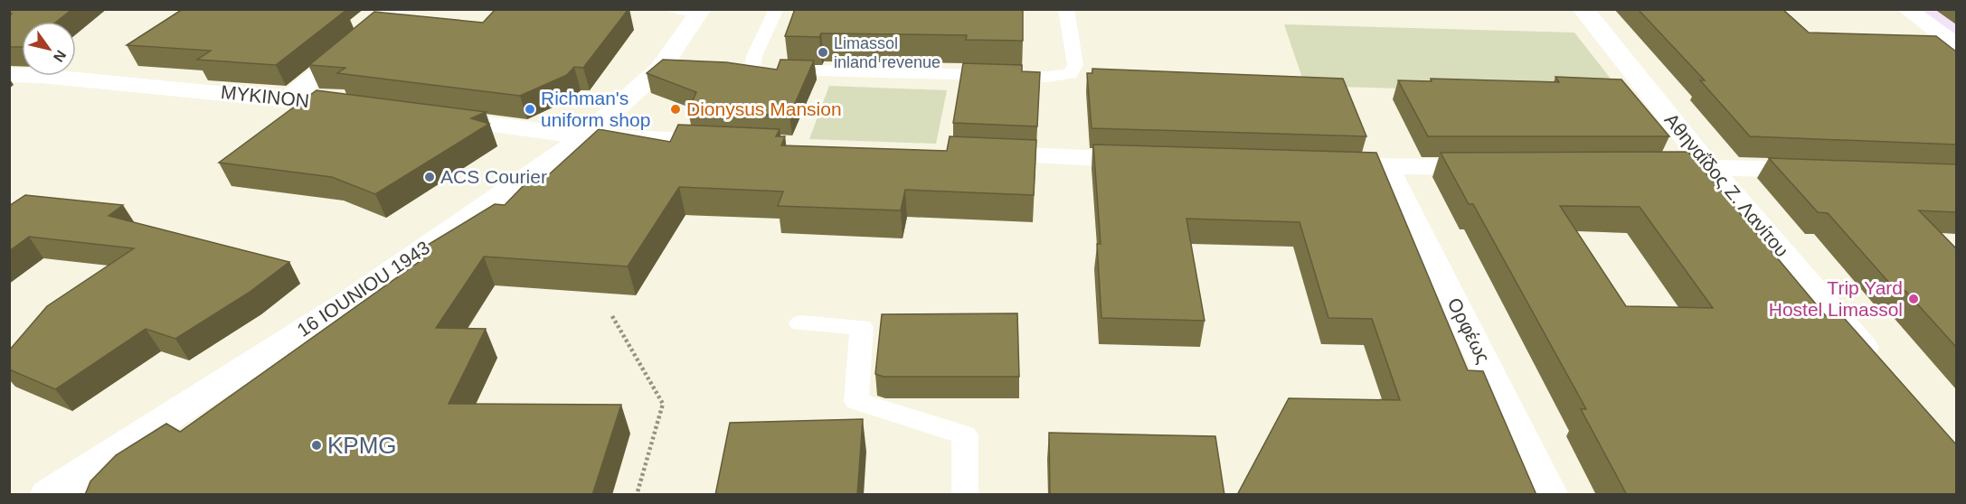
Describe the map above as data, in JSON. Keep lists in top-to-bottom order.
{
  "streets": {
    "street": [
      "MYKINON",
      "Αθηναΐδος Ζ. Λανίτου",
      "16 IOUNIOU 1943",
      "Ορφέως"
    ]
  },
  "places": [
    "Limassol inland revenue",
    "Richman's uniform shop",
    "Dionysus Mansion",
    "ACS Courier",
    "Trip Yard Hostel Limassol",
    "KPMG"
  ],
  "north": "bottom right"
}
